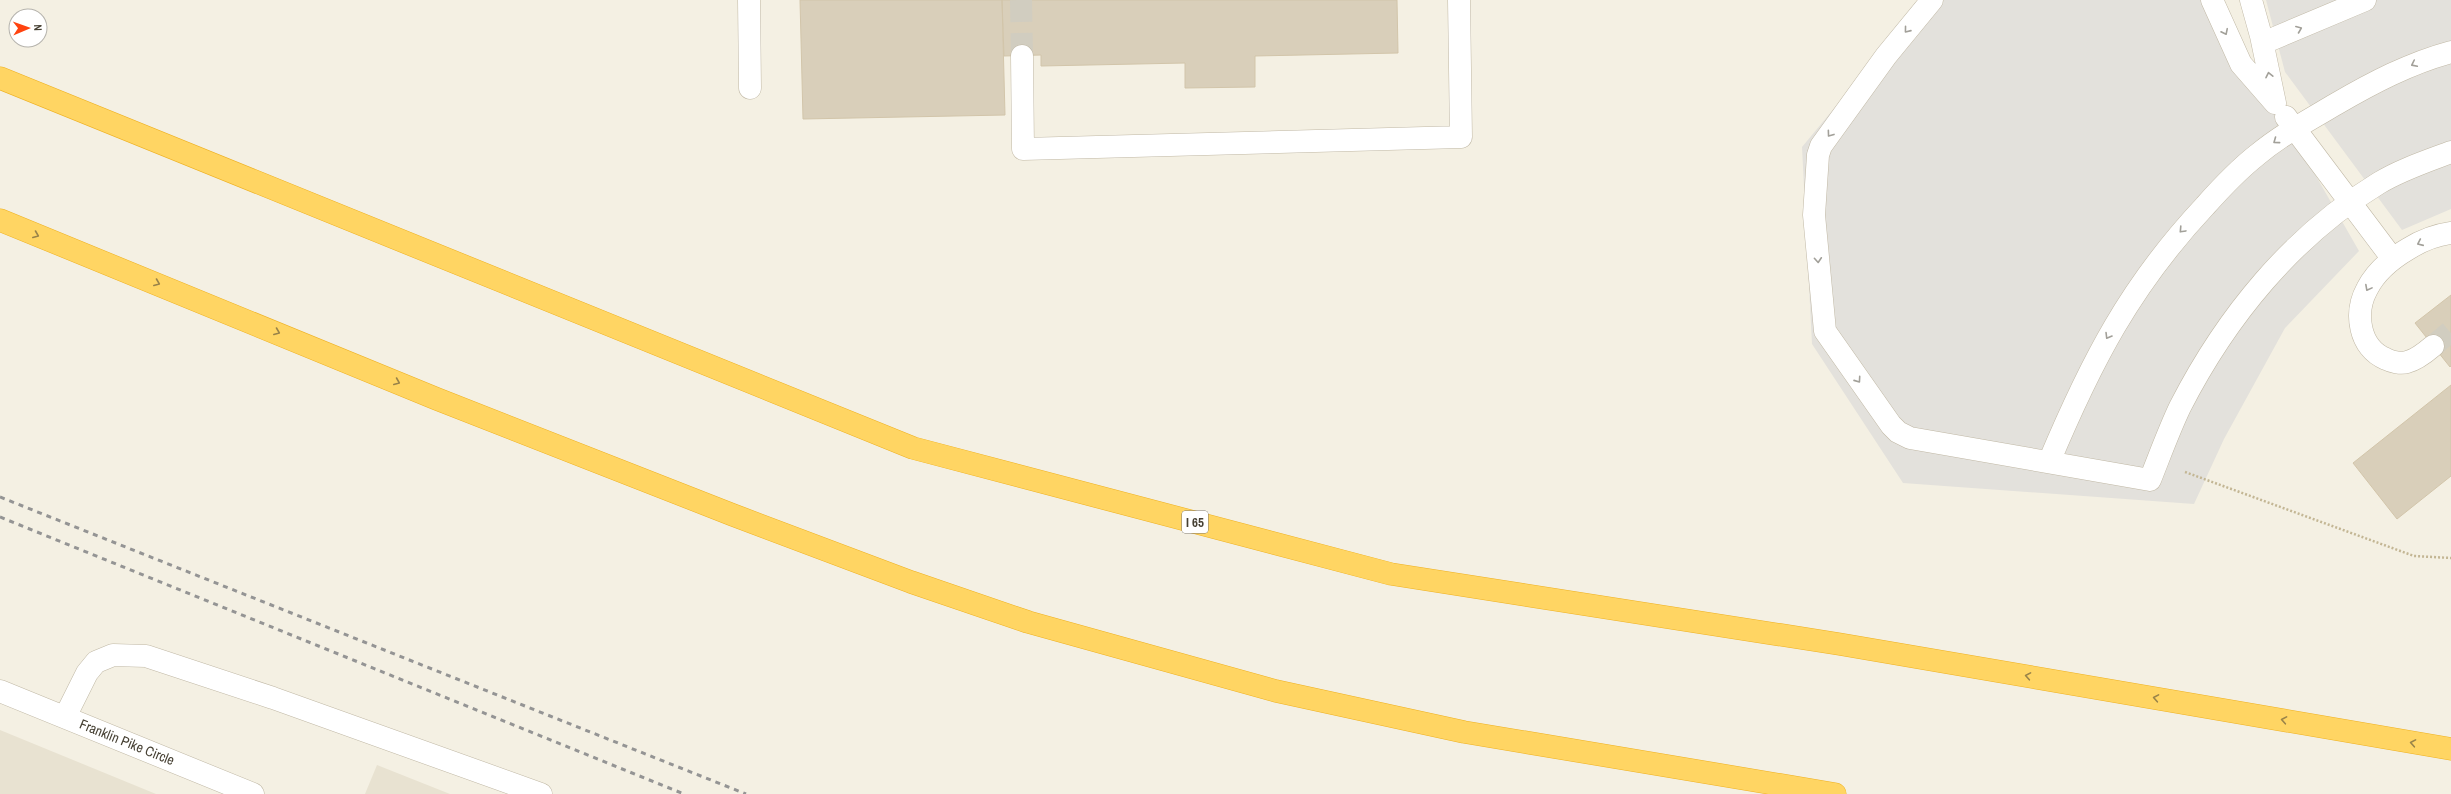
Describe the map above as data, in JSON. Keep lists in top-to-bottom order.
{
  "streets": {
    "highway": ["I 65"],
    "street": ["Franklin Pike Circle"]
  },
  "north": "right"
}
